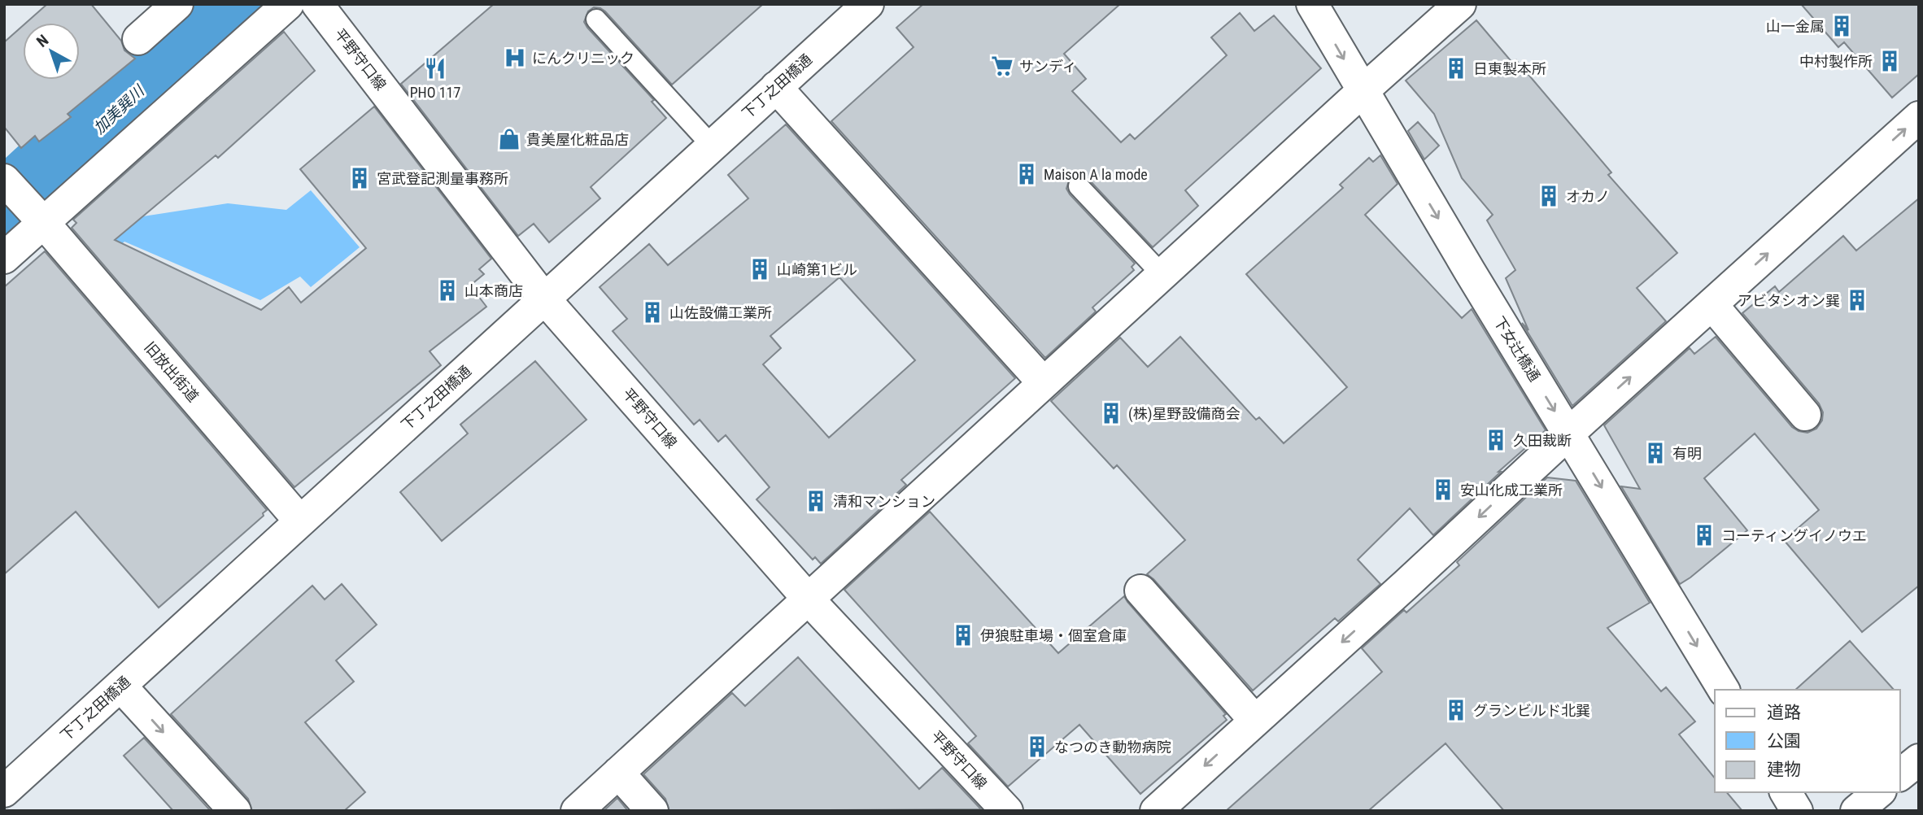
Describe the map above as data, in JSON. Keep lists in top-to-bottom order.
{
  "streets": {
    "street": [
      "平野守口線",
      "下丁之田橋通",
      "下女辻橋通",
      "旧放出街道"
    ]
  },
  "crossings": [
    ["平野守口線", "下丁之田橋通"],
    ["下丁之田橋通", "旧放出街道"]
  ],
  "one_way": ["下女辻橋通"],
  "water": ["加美巽川"],
  "places": {
    "building": [
      "山一金属",
      "中村製作所",
      "日東製本所",
      "Maison A la mode",
      "宮武登記測量事務所",
      "オカノ",
      "山崎第1ビル",
      "山本商店",
      "アビタシオン巽",
      "山佐設備工業所",
      "(株)星野設備商会",
      "久田裁断",
      "有明",
      "安山化成工業所",
      "清和マンション",
      "コーティングイノウエ",
      "伊狼駐車場・個室倉庫",
      "グランビルド北巽",
      "なつのき動物病院"
    ],
    "hospital": ["にんクリニック"],
    "supermarket": ["サンディ"],
    "restaurant": ["PHO 117"],
    "shop": ["貴美屋化粧品店"]
  },
  "legend": ["道路", "公園", "建物"],
  "north": "top left"
}
